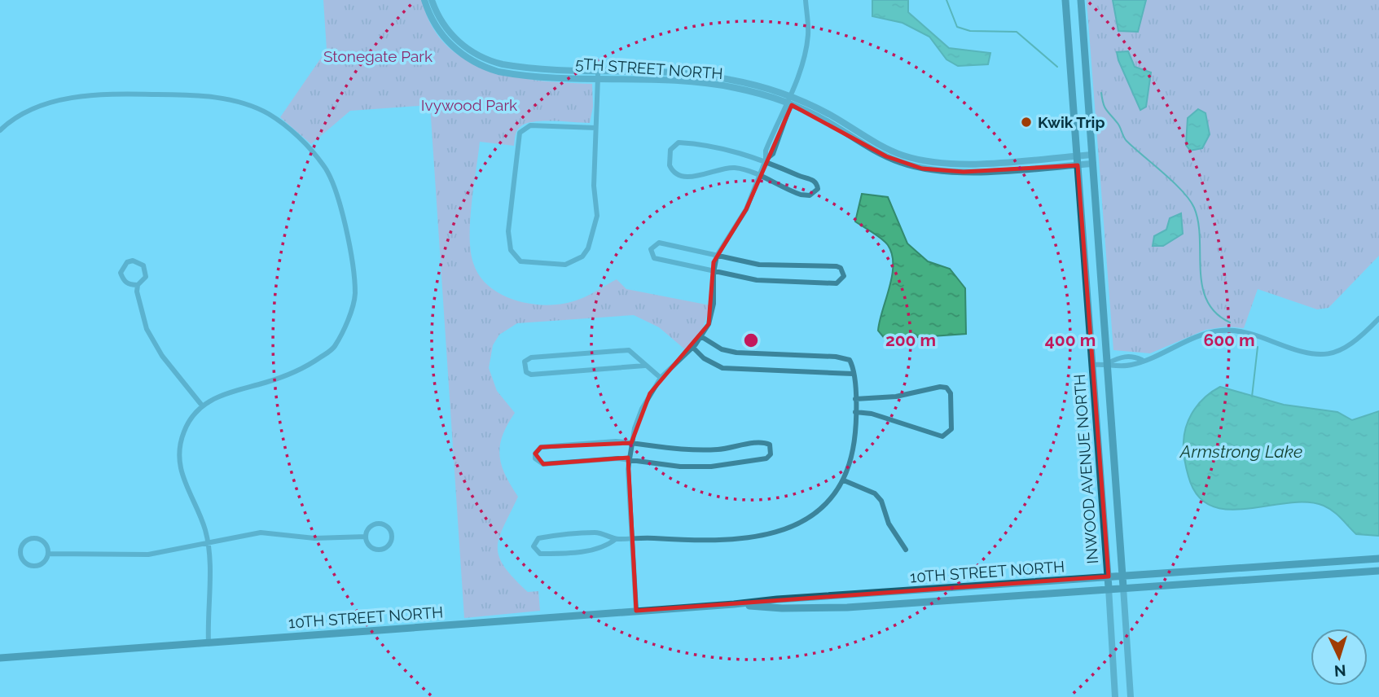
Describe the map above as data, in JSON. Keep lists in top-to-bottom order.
{
  "streets": {
    "main road": ["INWOOD AVENUE NORTH", "10TH STREET NORTH"],
    "street": ["5TH STREET NORTH"]
  },
  "crossings": [
    ["5TH STREET NORTH", "INWOOD AVENUE NORTH"],
    ["INWOOD AVENUE NORTH", "10TH STREET NORTH"]
  ],
  "water": ["Armstrong Lake"],
  "parks": ["Stonegate Park", "Ivywood Park"],
  "places": ["Kwik Trip"],
  "north": "bottom",
  "rings": ["200 m", "400 m", "600 m"]
}
